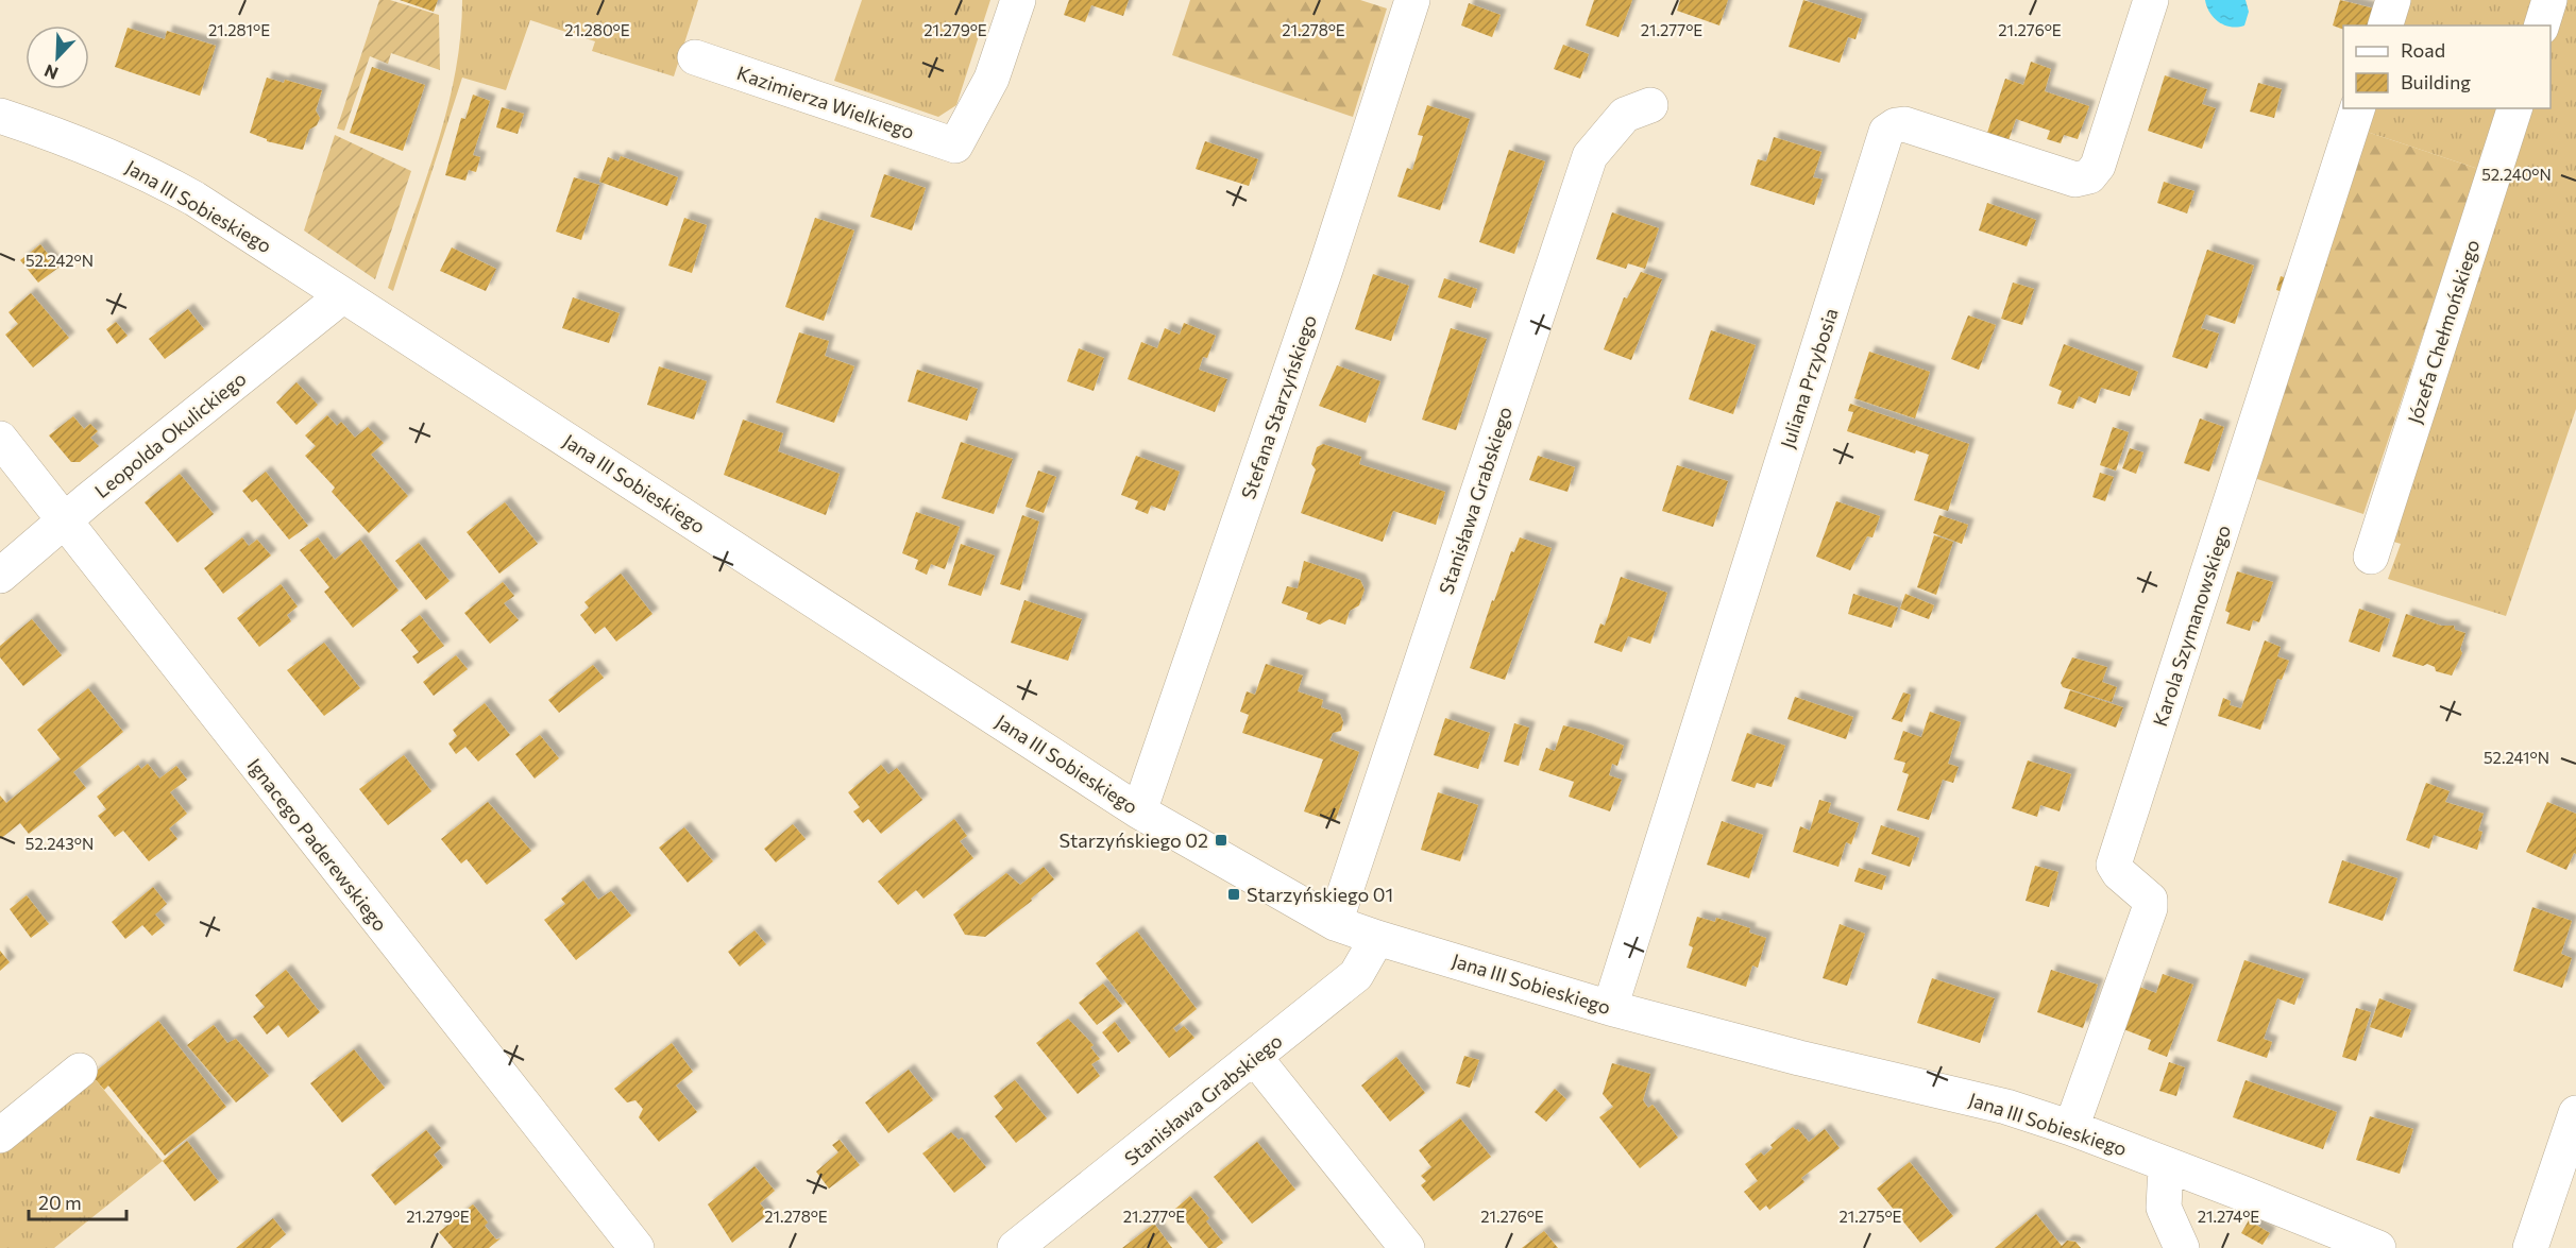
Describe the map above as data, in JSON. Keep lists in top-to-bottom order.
{
  "streets": {
    "street": [
      "Kazimierza Wielkiego",
      "Jana III Sobieskiego",
      "Józefa Chełmońskiego",
      "Juliana Przybosia",
      "Stefana Starzyńskiego",
      "Leopolda Okulickiego",
      "Stanisława Grabskiego",
      "Karola Szymanowskiego",
      "Ignacego Paderewskiego"
    ]
  },
  "crossings": [
    ["Jana III Sobieskiego", "Juliana Przybosia"],
    ["Jana III Sobieskiego", "Stefana Starzyńskiego"],
    ["Jana III Sobieskiego", "Leopolda Okulickiego"],
    ["Jana III Sobieskiego", "Stanisława Grabskiego"],
    ["Jana III Sobieskiego", "Karola Szymanowskiego"],
    ["Leopolda Okulickiego", "Ignacego Paderewskiego"]
  ],
  "places": {
    "transit": ["Starzyńskiego 02", "Starzyńskiego 01"]
  },
  "legend": ["Road", "Building"],
  "scale_bar": "20 m",
  "north": "bottom left",
  "coordinates": [
    "21.281°E",
    "21.280°E",
    "21.278°E",
    "21.277°E",
    "21.279°E",
    "21.276°E",
    "52.240°N",
    "52.242°N",
    "52.241°N",
    "52.243°N",
    "21.275°E",
    "21.274°E"
  ]
}
